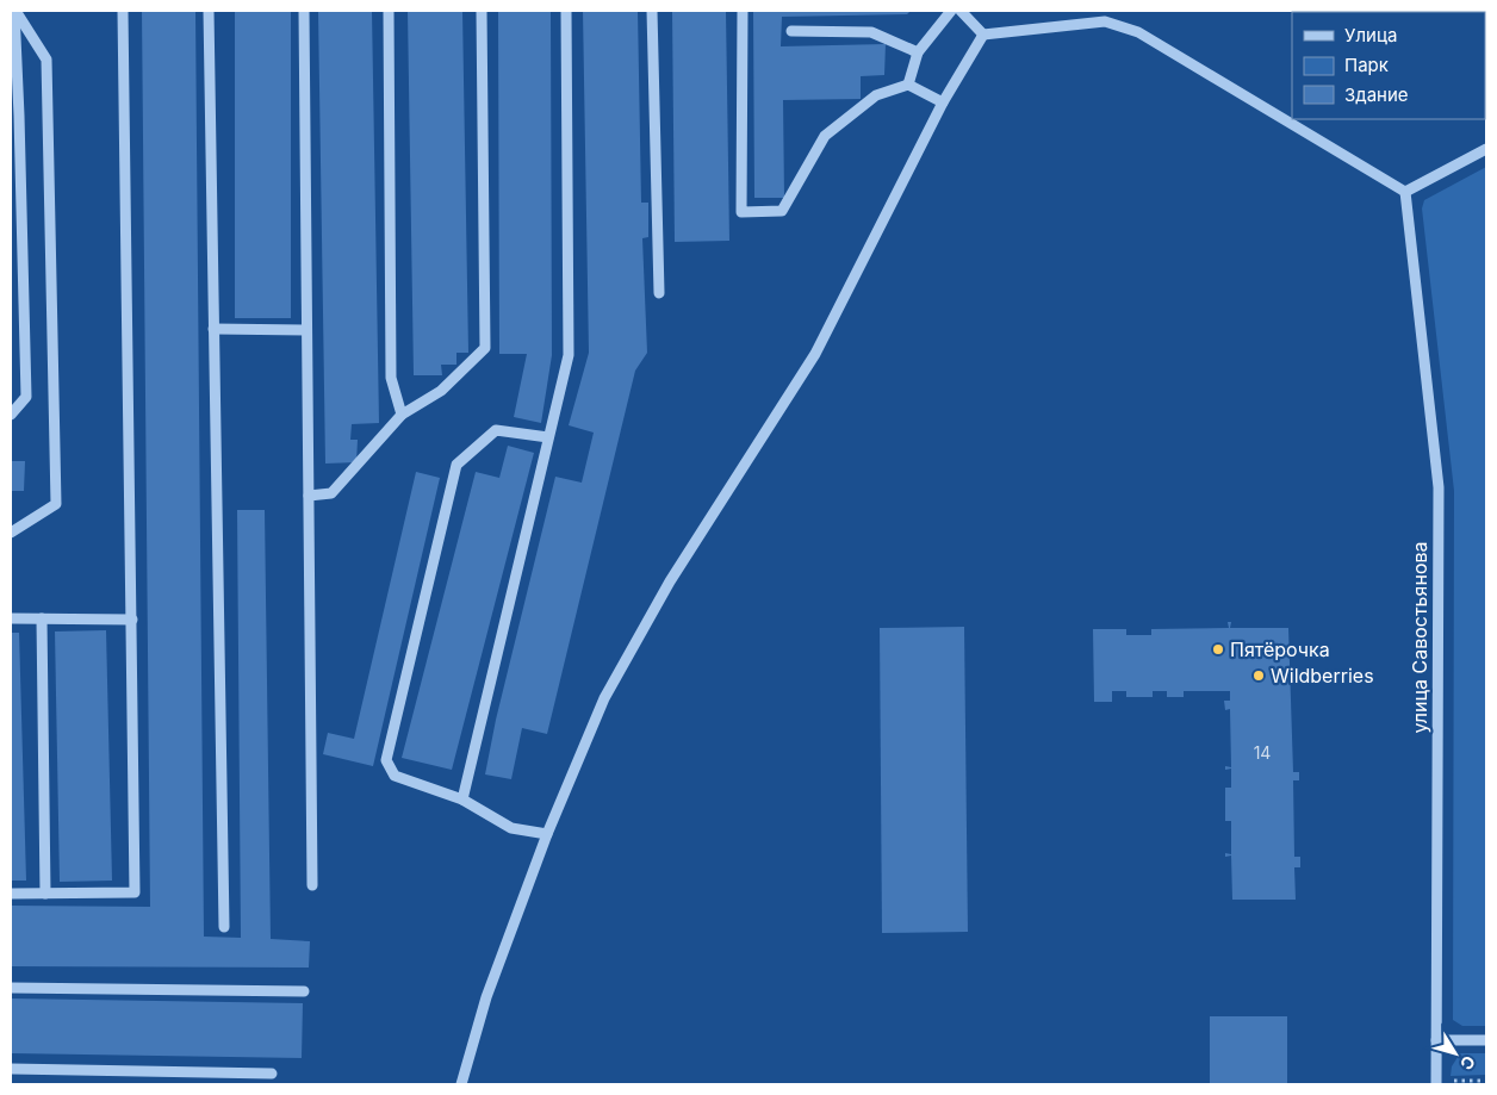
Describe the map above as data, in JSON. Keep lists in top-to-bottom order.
{
  "streets": {
    "street": ["улица Савостьянова"]
  },
  "places": ["Пятёрочка", "Wildberries"],
  "house_numbers": ["14"],
  "legend": ["Улица", "Парк", "Здание"],
  "north": "bottom right"
}
